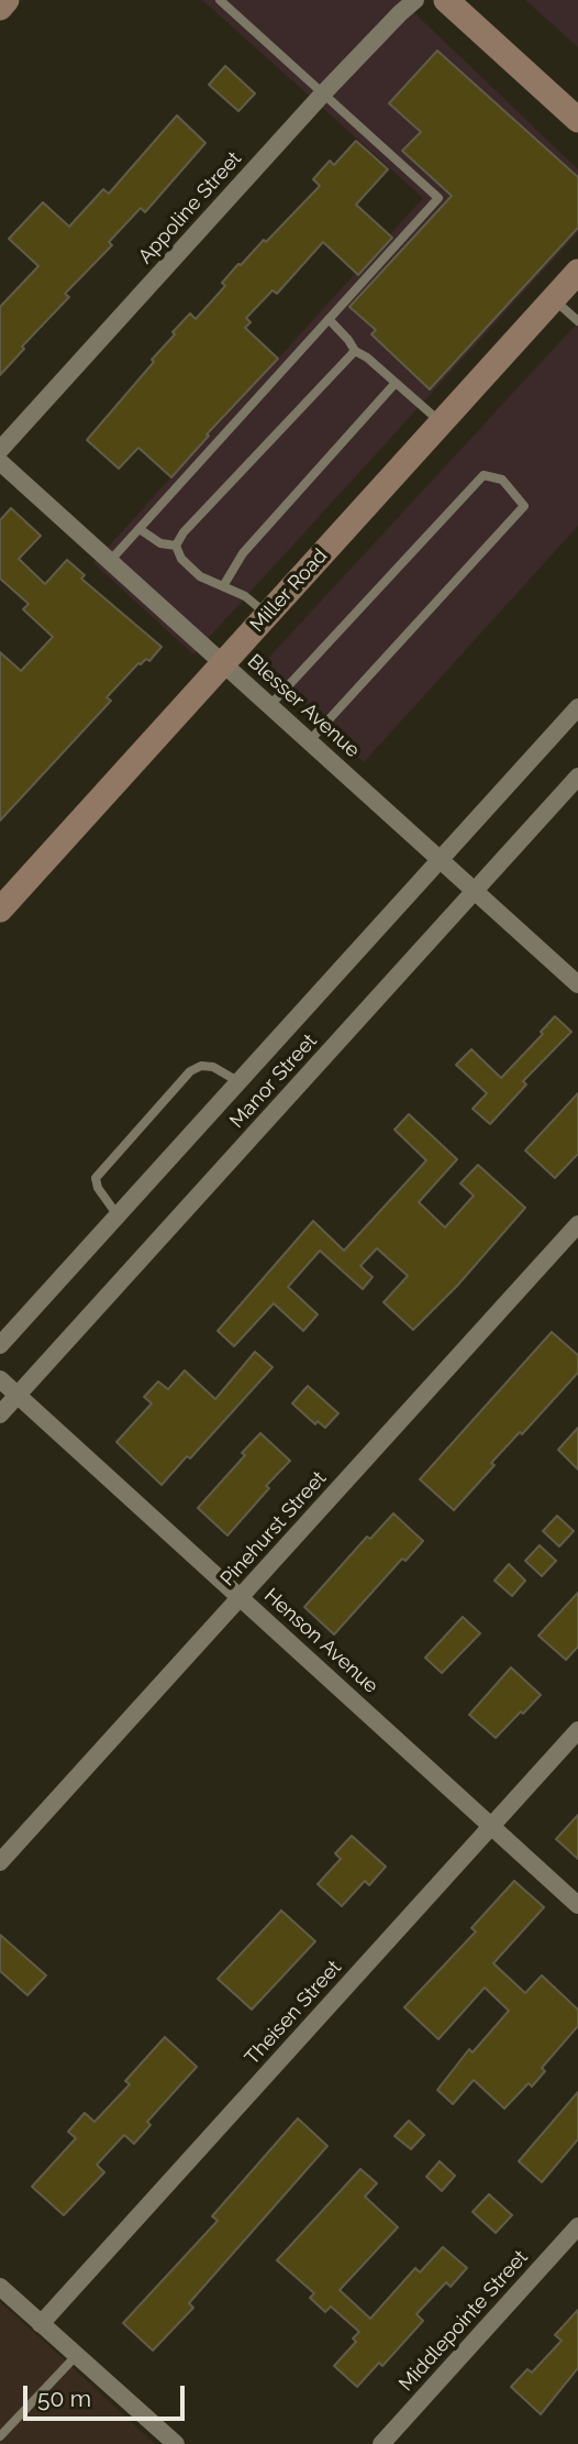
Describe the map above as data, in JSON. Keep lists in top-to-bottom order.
{
  "streets": {
    "street": [
      "Appoline Street",
      "Miller Road",
      "Blesser Avenue",
      "Manor Street",
      "Pinehurst Street",
      "Henson Avenue",
      "Theisen Street",
      "Middlepointe Street"
    ]
  },
  "crossings": [
    ["Miller Road", "Blesser Avenue"],
    ["Blesser Avenue", "Manor Street"],
    ["Manor Street", "Henson Avenue"],
    ["Pinehurst Street", "Henson Avenue"],
    ["Henson Avenue", "Theisen Street"]
  ],
  "scale_bar": "50 m"
}
